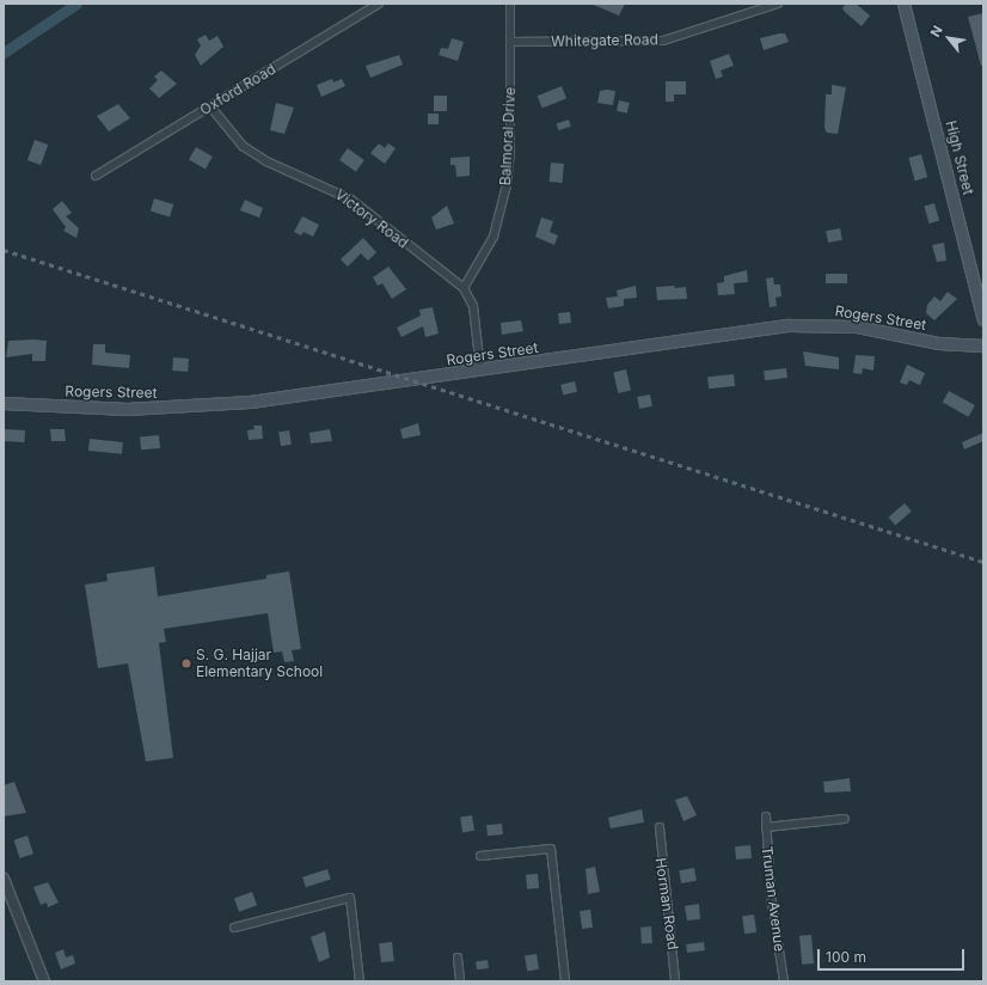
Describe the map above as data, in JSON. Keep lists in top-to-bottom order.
{
  "streets": {
    "main road": ["High Street", "Rogers Street"],
    "street": [
      "Whitegate Road",
      "Oxford Road",
      "Balmoral Drive",
      "Victory Road",
      "Truman Avenue",
      "Horman Road"
    ]
  },
  "crossings": [
    ["Whitegate Road", "Balmoral Drive"],
    ["Oxford Road", "Victory Road"],
    ["Balmoral Drive", "Victory Road"],
    ["Victory Road", "Rogers Street"]
  ],
  "places": ["S. G. Hajjar Elementary School"],
  "scale_bar": "100 m",
  "north": "top left"
}
